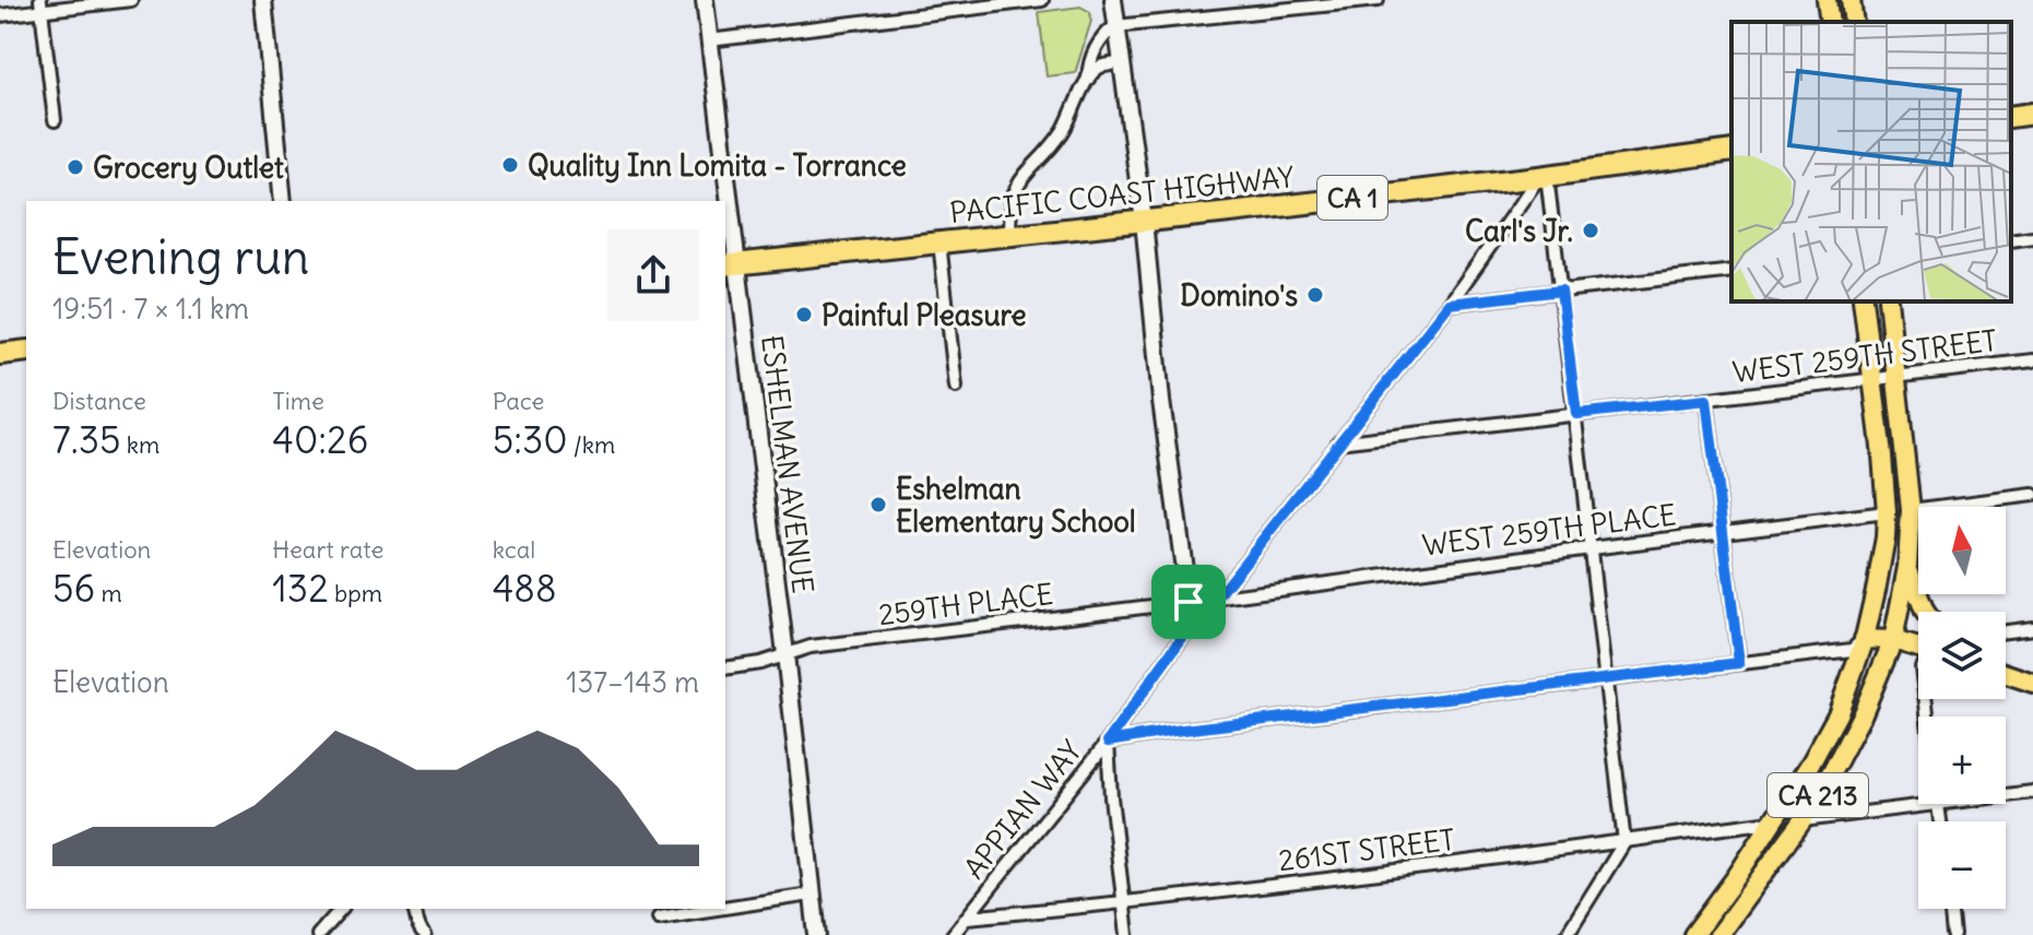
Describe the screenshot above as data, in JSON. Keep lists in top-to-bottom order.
{
  "streets": {
    "highway": ["PACIFIC COAST HIGHWAY", "CA 1"],
    "main road": ["CA 213"],
    "street": [
      "WEST 259TH STREET",
      "ESHELMAN AVENUE",
      "WEST 259TH PLACE",
      "259TH PLACE",
      "APPIAN WAY",
      "261ST STREET"
    ]
  },
  "crossings": [
    ["PACIFIC COAST HIGHWAY", "ESHELMAN AVENUE"],
    ["PACIFIC COAST HIGHWAY", "APPIAN WAY"],
    ["WEST 259TH STREET", "CA 213"],
    ["WEST 259TH STREET", "APPIAN WAY"],
    ["ESHELMAN AVENUE", "259TH PLACE"],
    ["WEST 259TH PLACE", "259TH PLACE"],
    ["WEST 259TH PLACE", "CA 213"],
    ["WEST 259TH PLACE", "APPIAN WAY"],
    ["259TH PLACE", "APPIAN WAY"],
    ["CA 213", "261ST STREET"],
    ["APPIAN WAY", "261ST STREET"]
  ],
  "places": [
    "Quality Inn Lomita - Torrance",
    "Grocery Outlet",
    "Carl's Jr.",
    "Domino's",
    "Painful Pleasure",
    "Eshelman Elementary School"
  ],
  "north": "top",
  "page": {
    "heading": ["Evening run", "19:51 · 7 × 1.1 km"],
    "stats": [
      ["Distance", "7.35 km"],
      ["Time", "40:26"],
      ["Pace", "5:30 /km"],
      ["Elevation", "56 m"],
      ["Heart rate", "132 bpm"],
      ["kcal", "488"]
    ],
    "map_buttons": ["+", "−"],
    "chart": ["Elevation", "137–143 m"]
  }
}
